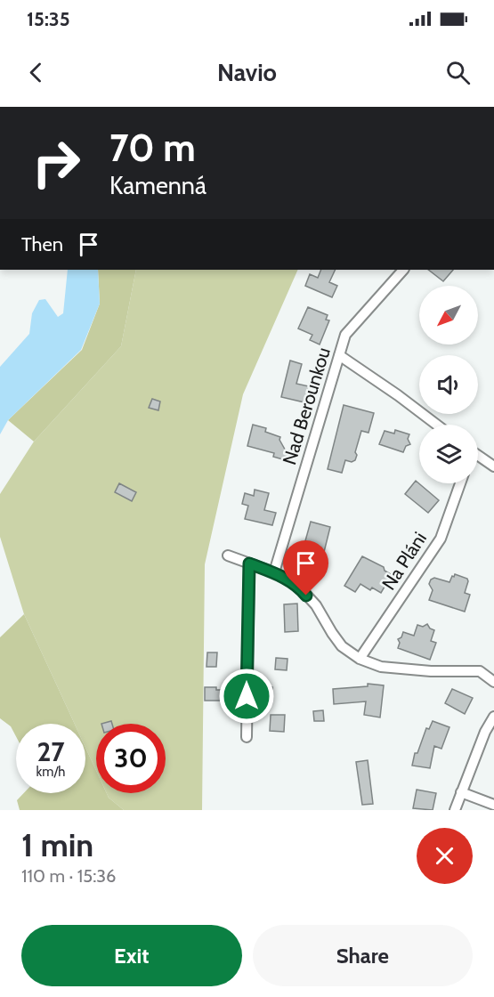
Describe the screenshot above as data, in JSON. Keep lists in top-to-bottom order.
{
  "streets": {
    "street": ["Nad Berounkou", "Na Pláni"]
  },
  "north": "bottom left",
  "page": {
    "status": "15:35",
    "header": "Navio",
    "turn": ["70 m", "Kamenná"],
    "then": "Then",
    "speed": "27 km/h",
    "limit": "30",
    "heading": ["1 min", "110 m · 15:36"],
    "buttons": ["Exit", "Share"]
  }
}
